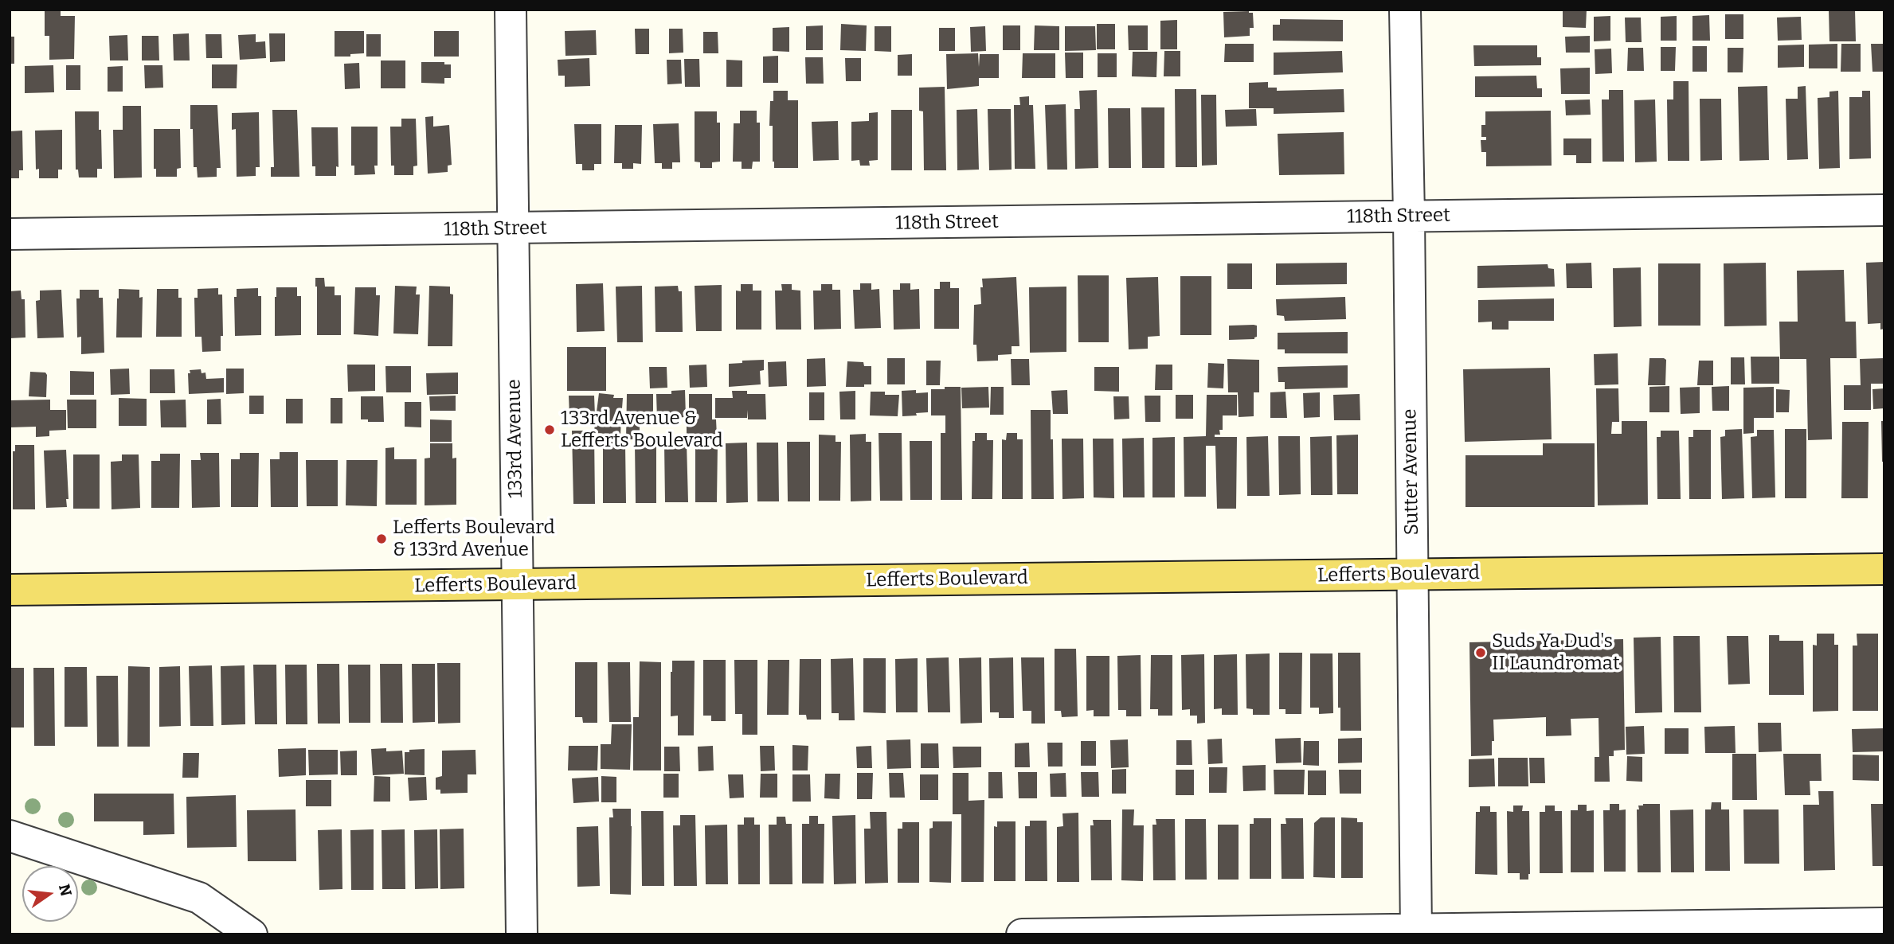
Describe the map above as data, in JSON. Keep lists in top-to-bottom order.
{
  "streets": {
    "main road": ["Lefferts Boulevard"],
    "street": ["118th Street", "133rd Avenue", "Sutter Avenue"]
  },
  "crossings": [
    ["118th Street", "133rd Avenue"],
    ["118th Street", "Sutter Avenue"],
    ["133rd Avenue", "Lefferts Boulevard"],
    ["Sutter Avenue", "Lefferts Boulevard"]
  ],
  "places": ["133rd Avenue & Lefferts Boulevard", "Lefferts Boulevard & 133rd Avenue", "Suds Ya Dud's II Laundromat"],
  "north": "right"
}
